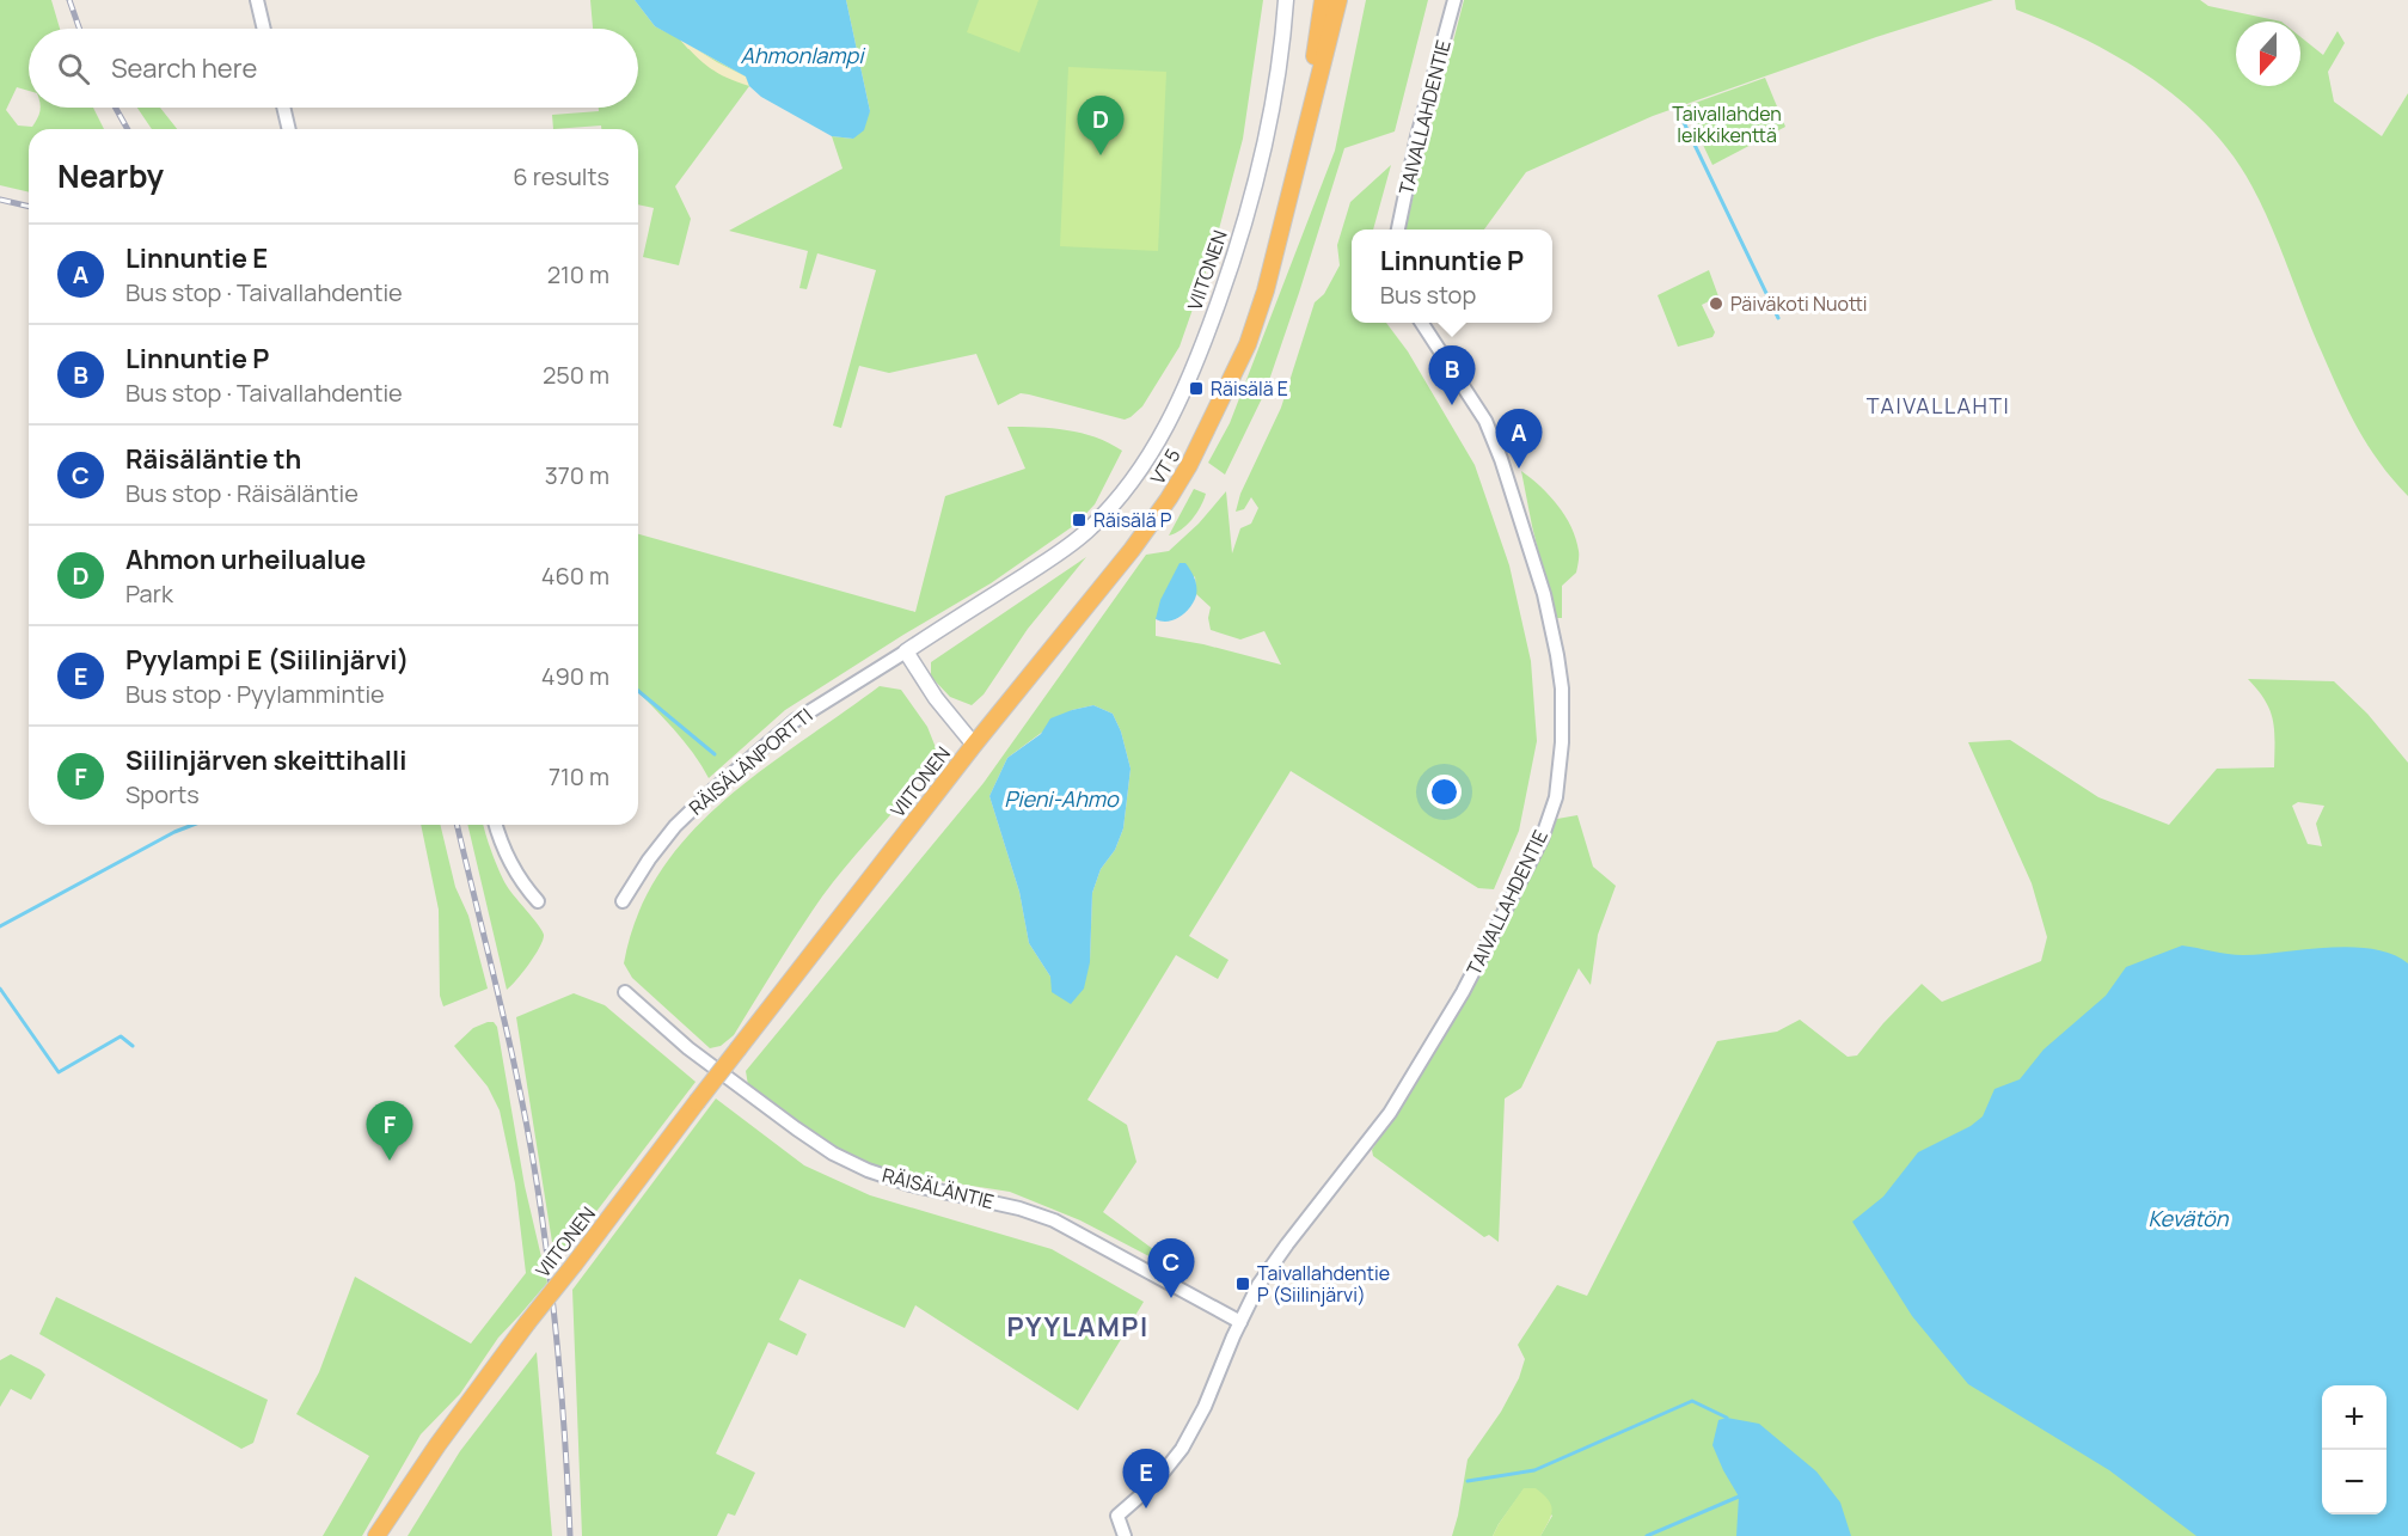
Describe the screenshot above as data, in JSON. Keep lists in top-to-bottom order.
{
  "streets": {
    "highway": ["VIITONEN", "VT 5"],
    "street": ["TAIVALLAHDENTIE", "RÄISÄLÄNPORTTI", "RÄISÄLÄNTIE"]
  },
  "crossings": [
    ["TAIVALLAHDENTIE", "RÄISÄLÄNTIE"],
    ["VIITONEN", "VT 5"],
    ["VIITONEN", "RÄISÄLÄNPORTTI"]
  ],
  "districts": ["TAIVALLAHTI", "PYYLAMPI"],
  "water": ["Ahmonlampi", "Pieni-Ahmo", "Kevätön"],
  "parks": ["Taivallahden leikkikenttä"],
  "places": {
    "other": ["Päiväkoti Nuotti"],
    "transit": ["Räisälä E", "Räisälä P", "Taivallahdentie P (Siilinjärvi)"]
  },
  "north": "bottom",
  "page": {
    "search": "Search here",
    "pins": [
      "D",
      "B",
      "A",
      "F",
      "C",
      "E"
    ],
    "heading": ["Nearby", "6 results"],
    "list": [
      {
        "mark": "A",
        "name": "Linnuntie E",
        "note": "Bus stop · Taivallahdentie",
        "value": "210 m"
      },
      {
        "mark": "B",
        "name": "Linnuntie P",
        "note": "Bus stop · Taivallahdentie",
        "value": "250 m"
      },
      {
        "mark": "C",
        "name": "Räisäläntie th",
        "note": "Bus stop · Räisäläntie",
        "value": "370 m"
      },
      {
        "mark": "D",
        "name": "Ahmon urheilualue",
        "note": "Park",
        "value": "460 m"
      },
      {
        "mark": "E",
        "name": "Pyylampi E (Siilinjärvi)",
        "note": "Bus stop · Pyylammintie",
        "value": "490 m"
      },
      {
        "mark": "F",
        "name": "Siilinjärven skeittihalli",
        "note": "Sports",
        "value": "710 m"
      }
    ],
    "popup": ["Linnuntie P", "Bus stop"],
    "map_buttons": ["+", "−"]
  }
}
